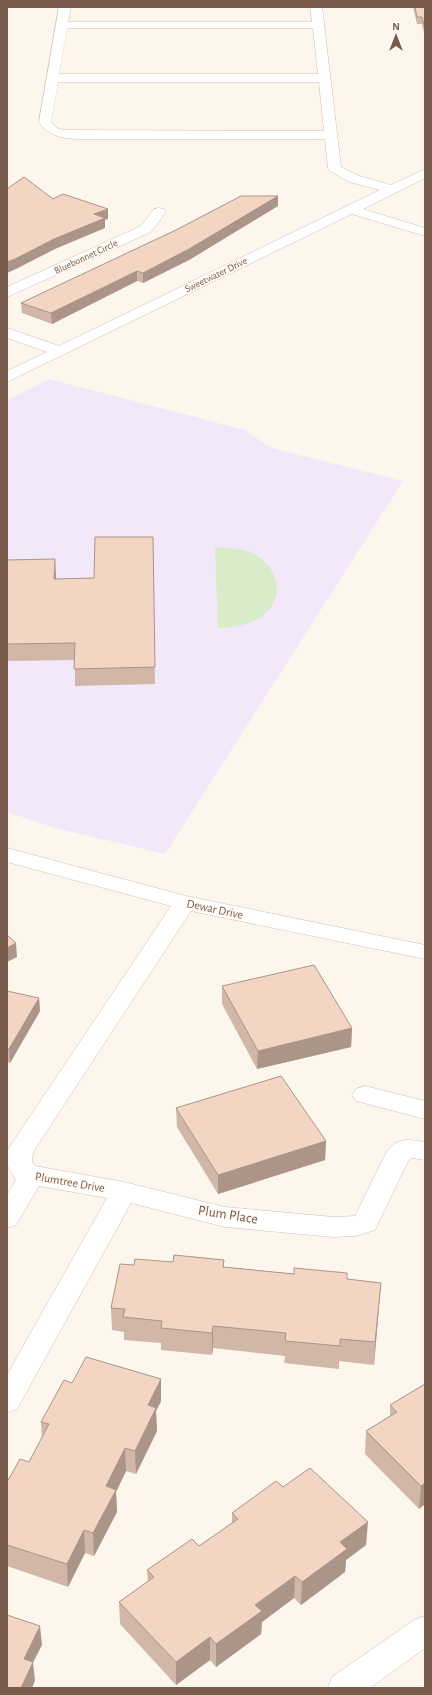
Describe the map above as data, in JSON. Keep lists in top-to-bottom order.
{
  "streets": {
    "street": [
      "Bluebonnet Circle",
      "Sweetwater Drive",
      "Dewar Drive",
      "Plumtree Drive",
      "Plum Place"
    ]
  },
  "crossings": [
    ["Dewar Drive", "Plumtree Drive"],
    ["Plumtree Drive", "Plum Place"]
  ],
  "north": "top"
}
